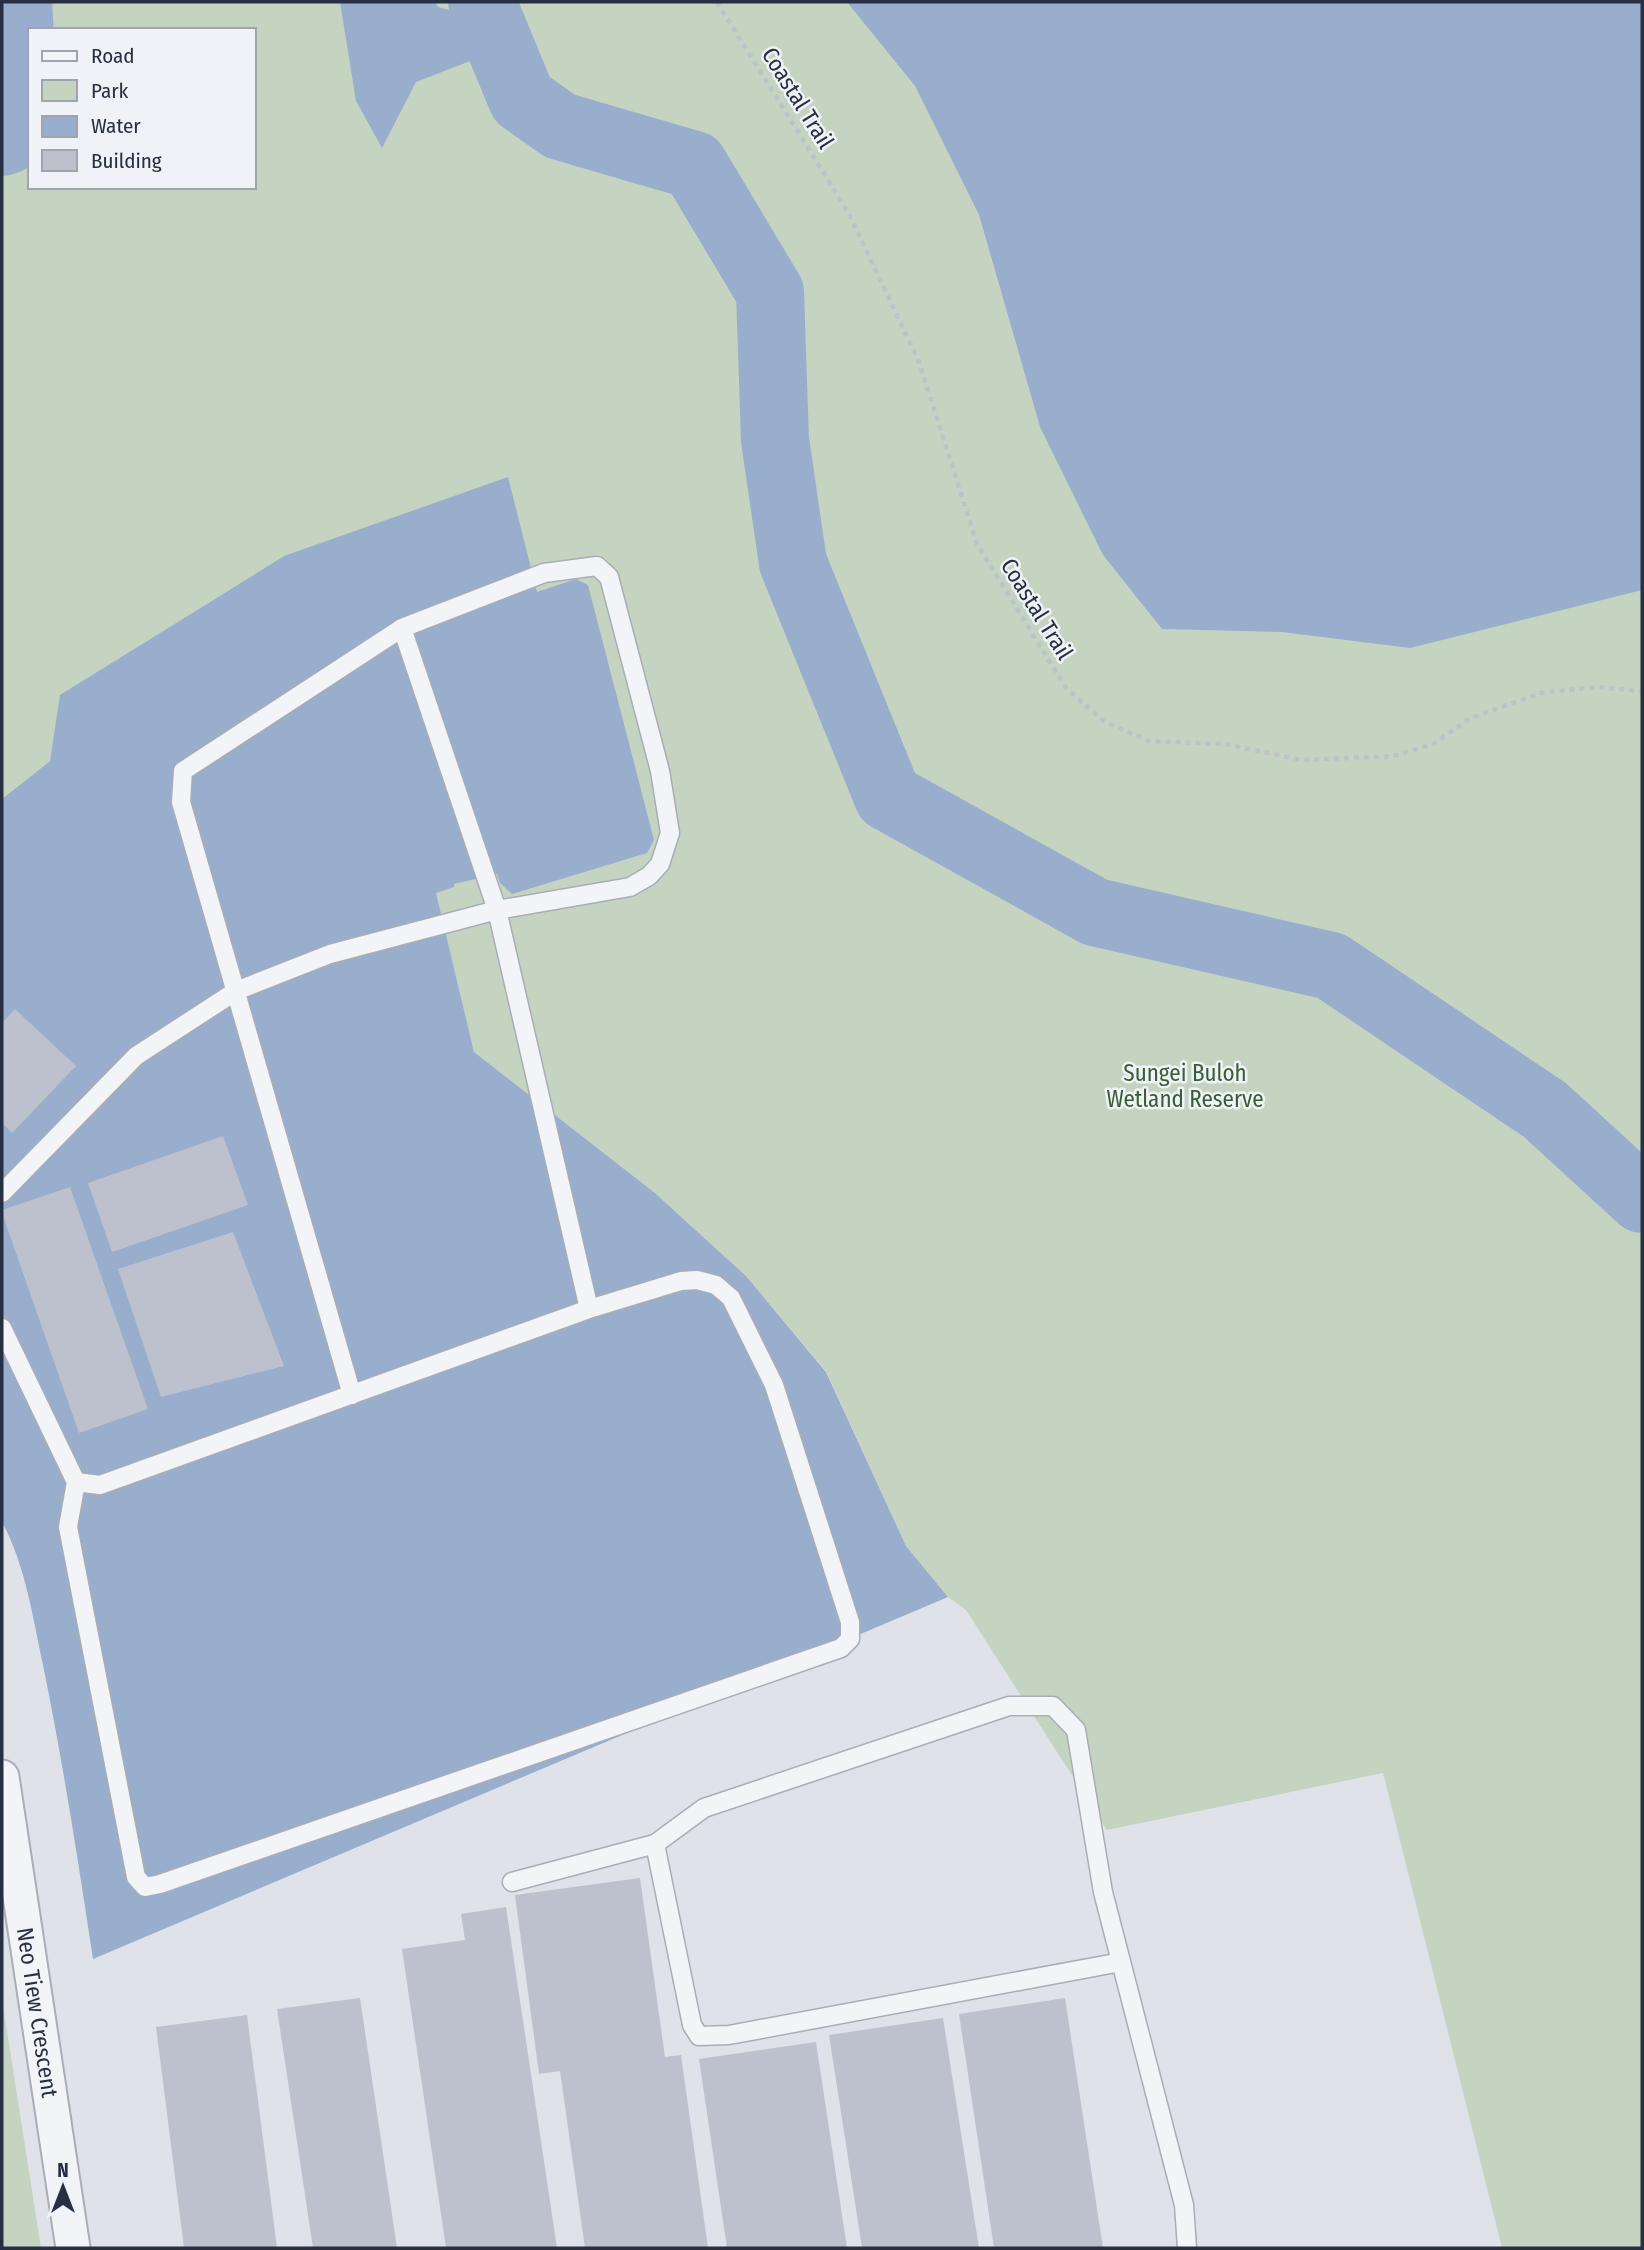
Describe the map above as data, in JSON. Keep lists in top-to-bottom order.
{
  "streets": {
    "street": ["Neo Tiew Crescent"],
    "path": ["Coastal Trail"]
  },
  "parks": ["Sungei Buloh Wetland Reserve"],
  "legend": [
    "Road",
    "Park",
    "Water",
    "Building"
  ],
  "north": "top"
}
